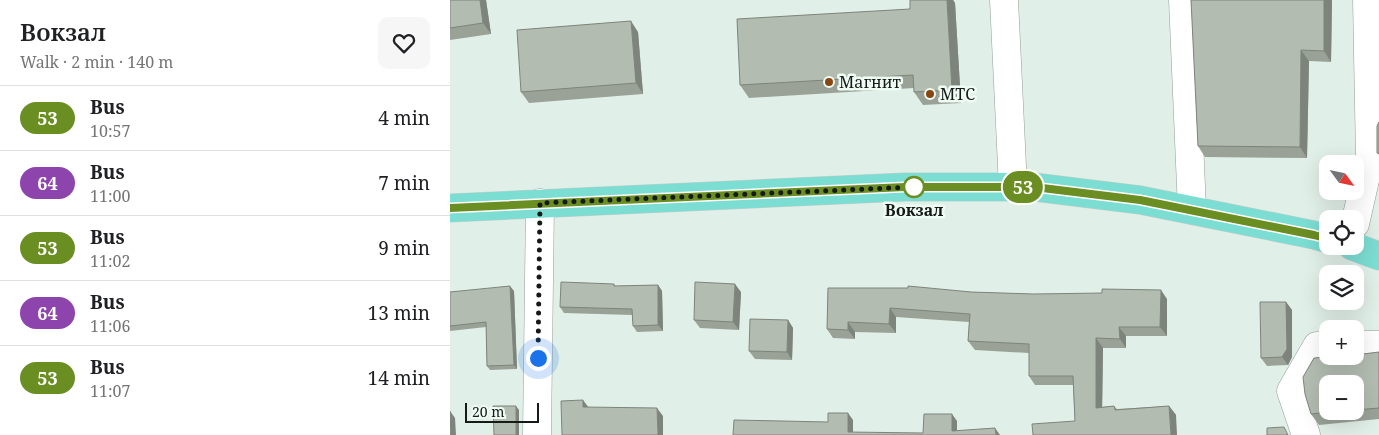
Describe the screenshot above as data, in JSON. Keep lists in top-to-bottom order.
{
  "places": ["Магнит", "МТС", "Вокзал"],
  "lines": ["bus line 53"],
  "scale_bar": "20 m",
  "north": "bottom right",
  "page": {
    "heading": ["Вокзал", "Walk · 2 min · 140 m"],
    "on_map": "53",
    "list": [
      {
        "mark": "53",
        "name": "Bus",
        "note": "10:57",
        "value": "4 min"
      },
      {
        "mark": "64",
        "name": "Bus",
        "note": "11:00",
        "value": "7 min"
      },
      {
        "mark": "53",
        "name": "Bus",
        "note": "11:02",
        "value": "9 min"
      },
      {
        "mark": "64",
        "name": "Bus",
        "note": "11:06",
        "value": "13 min"
      },
      {
        "mark": "53",
        "name": "Bus",
        "note": "11:07",
        "value": "14 min"
      }
    ],
    "map_buttons": ["+", "−"],
    "scale": "20 m"
  }
}
